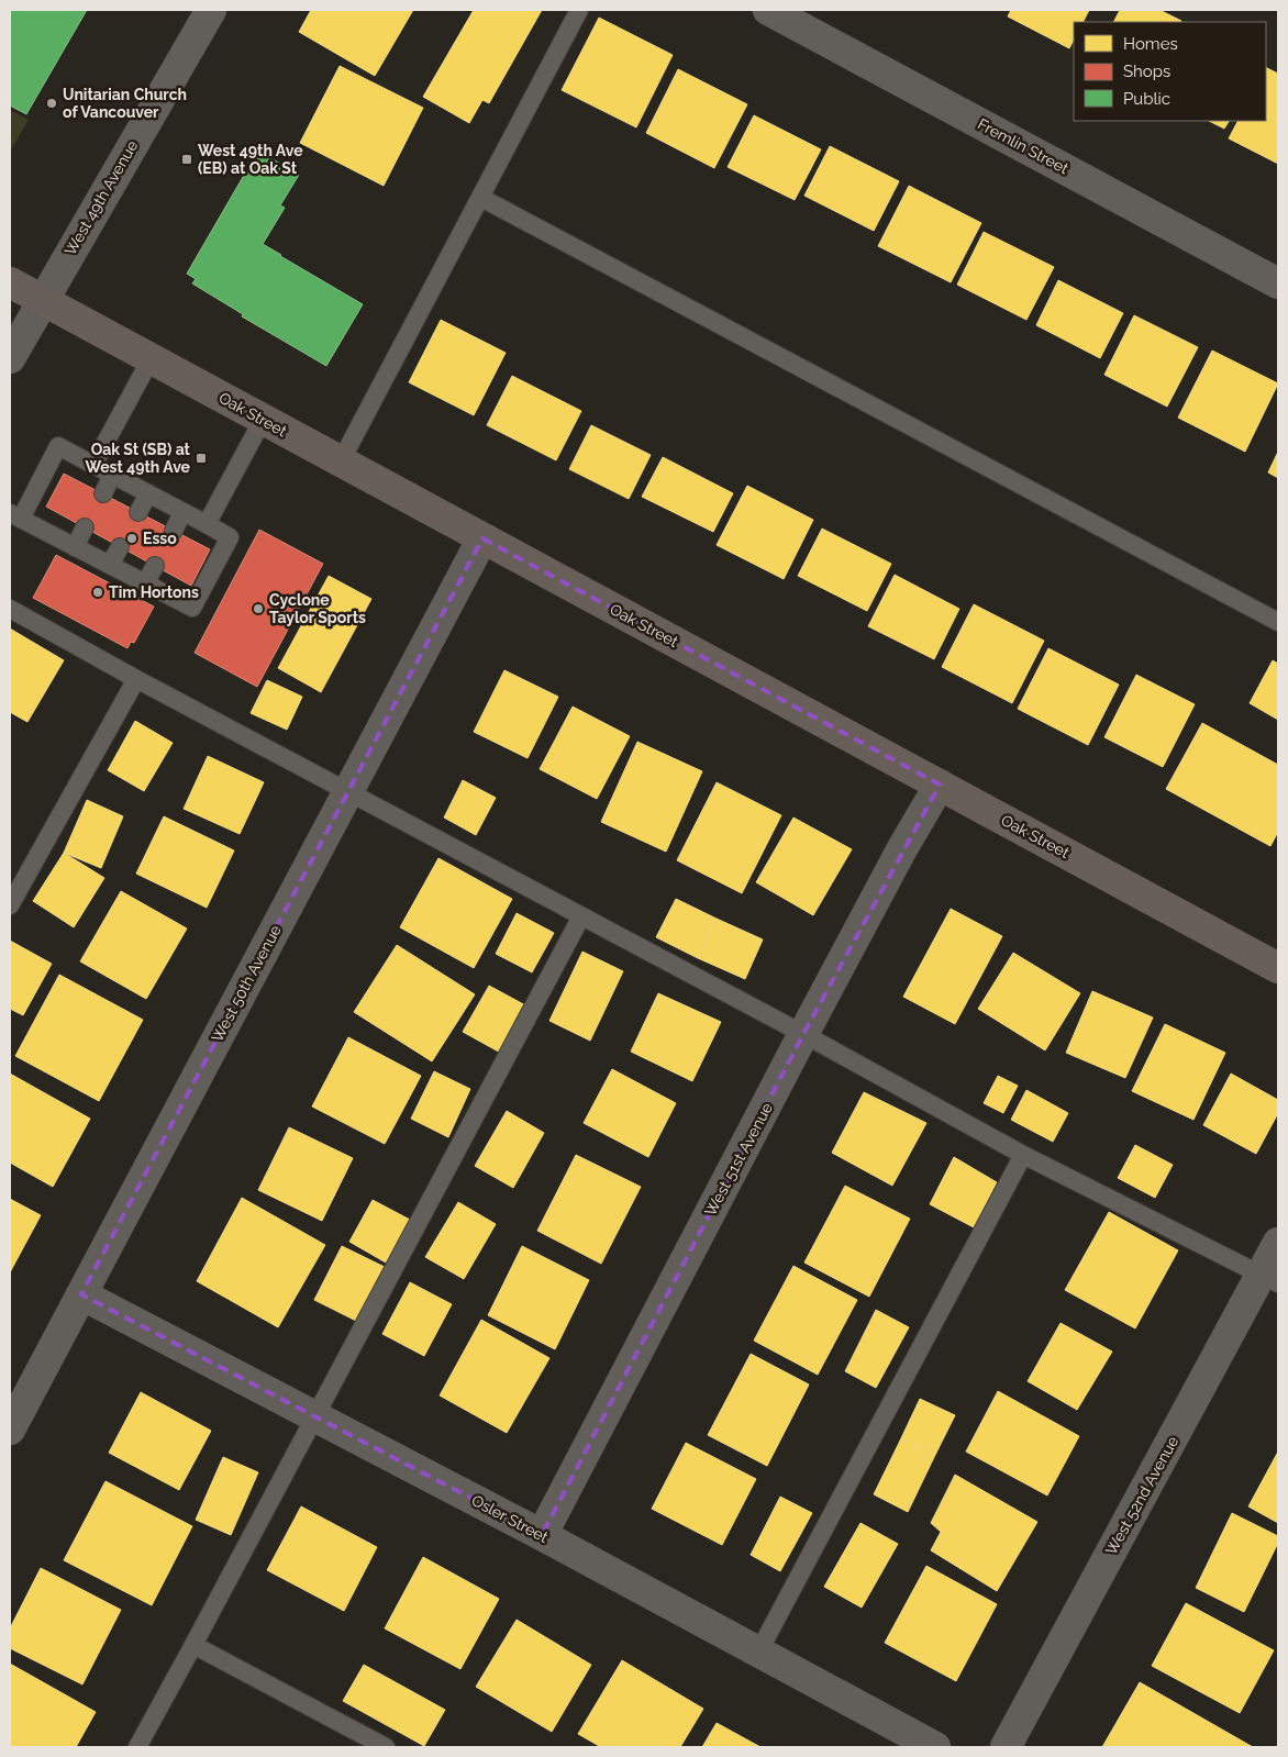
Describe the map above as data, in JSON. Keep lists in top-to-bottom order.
{
  "streets": {
    "main road": ["Oak Street"],
    "street": [
      "Fremlin Street",
      "West 49th Avenue",
      "West 50th Avenue",
      "West 51st Avenue",
      "West 52nd Avenue",
      "Osler Street"
    ]
  },
  "crossings": [
    ["West 49th Avenue", "Oak Street"],
    ["Oak Street", "West 50th Avenue"],
    ["Oak Street", "West 51st Avenue"],
    ["West 50th Avenue", "Osler Street"],
    ["West 51st Avenue", "Osler Street"]
  ],
  "places": {
    "other": [
      "Unitarian Church of Vancouver",
      "Esso",
      "Tim Hortons",
      "Cyclone Taylor Sports"
    ],
    "transit": ["West 49th Ave (EB) at Oak St", "Oak St (SB) at West 49th Ave"]
  },
  "legend": ["Homes", "Shops", "Public"]
}
